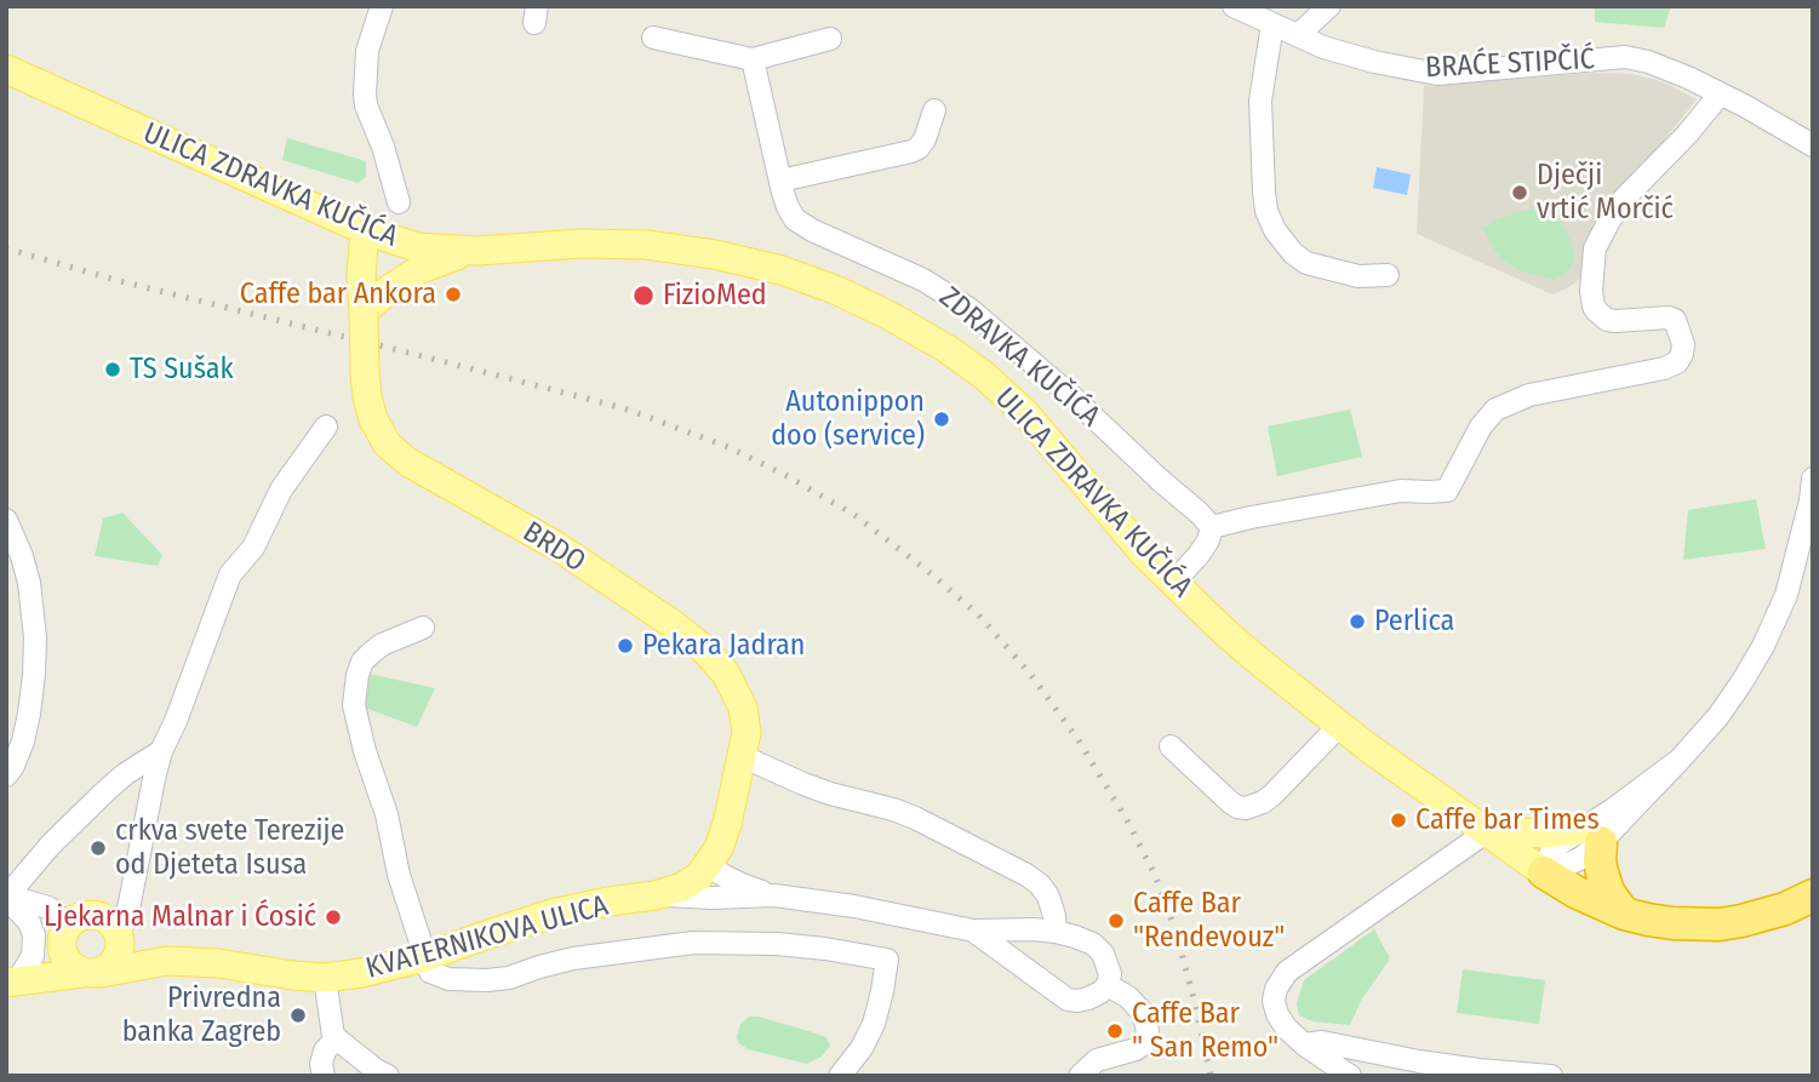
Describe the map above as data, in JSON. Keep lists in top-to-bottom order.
{
  "streets": {
    "main road": ["ULICA ZDRAVKA KUČIĆA", "BRDO", "KVATERNIKOVA ULICA"],
    "street": ["BRAĆE STIPČIĆ", "ZDRAVKA KUČIĆA"]
  },
  "crossings": [
    ["ULICA ZDRAVKA KUČIĆA", "BRDO"],
    ["BRDO", "KVATERNIKOVA ULICA"]
  ],
  "places": [
    "Dječji vrtić Morčić",
    "Caffe bar Ankora",
    "FizioMed",
    "TS Sušak",
    "Autonippon doo (service)",
    "Perlica",
    "Pekara Jadran",
    "Caffe bar Times",
    "crkva svete Terezije od Djeteta Isusa",
    "Ljekarna Malnar i Ćosić",
    "Caffe Bar \"Rendevouz\"",
    "Privredna banka Zagreb",
    "Caffe Bar \" San Remo\""
  ]
}
